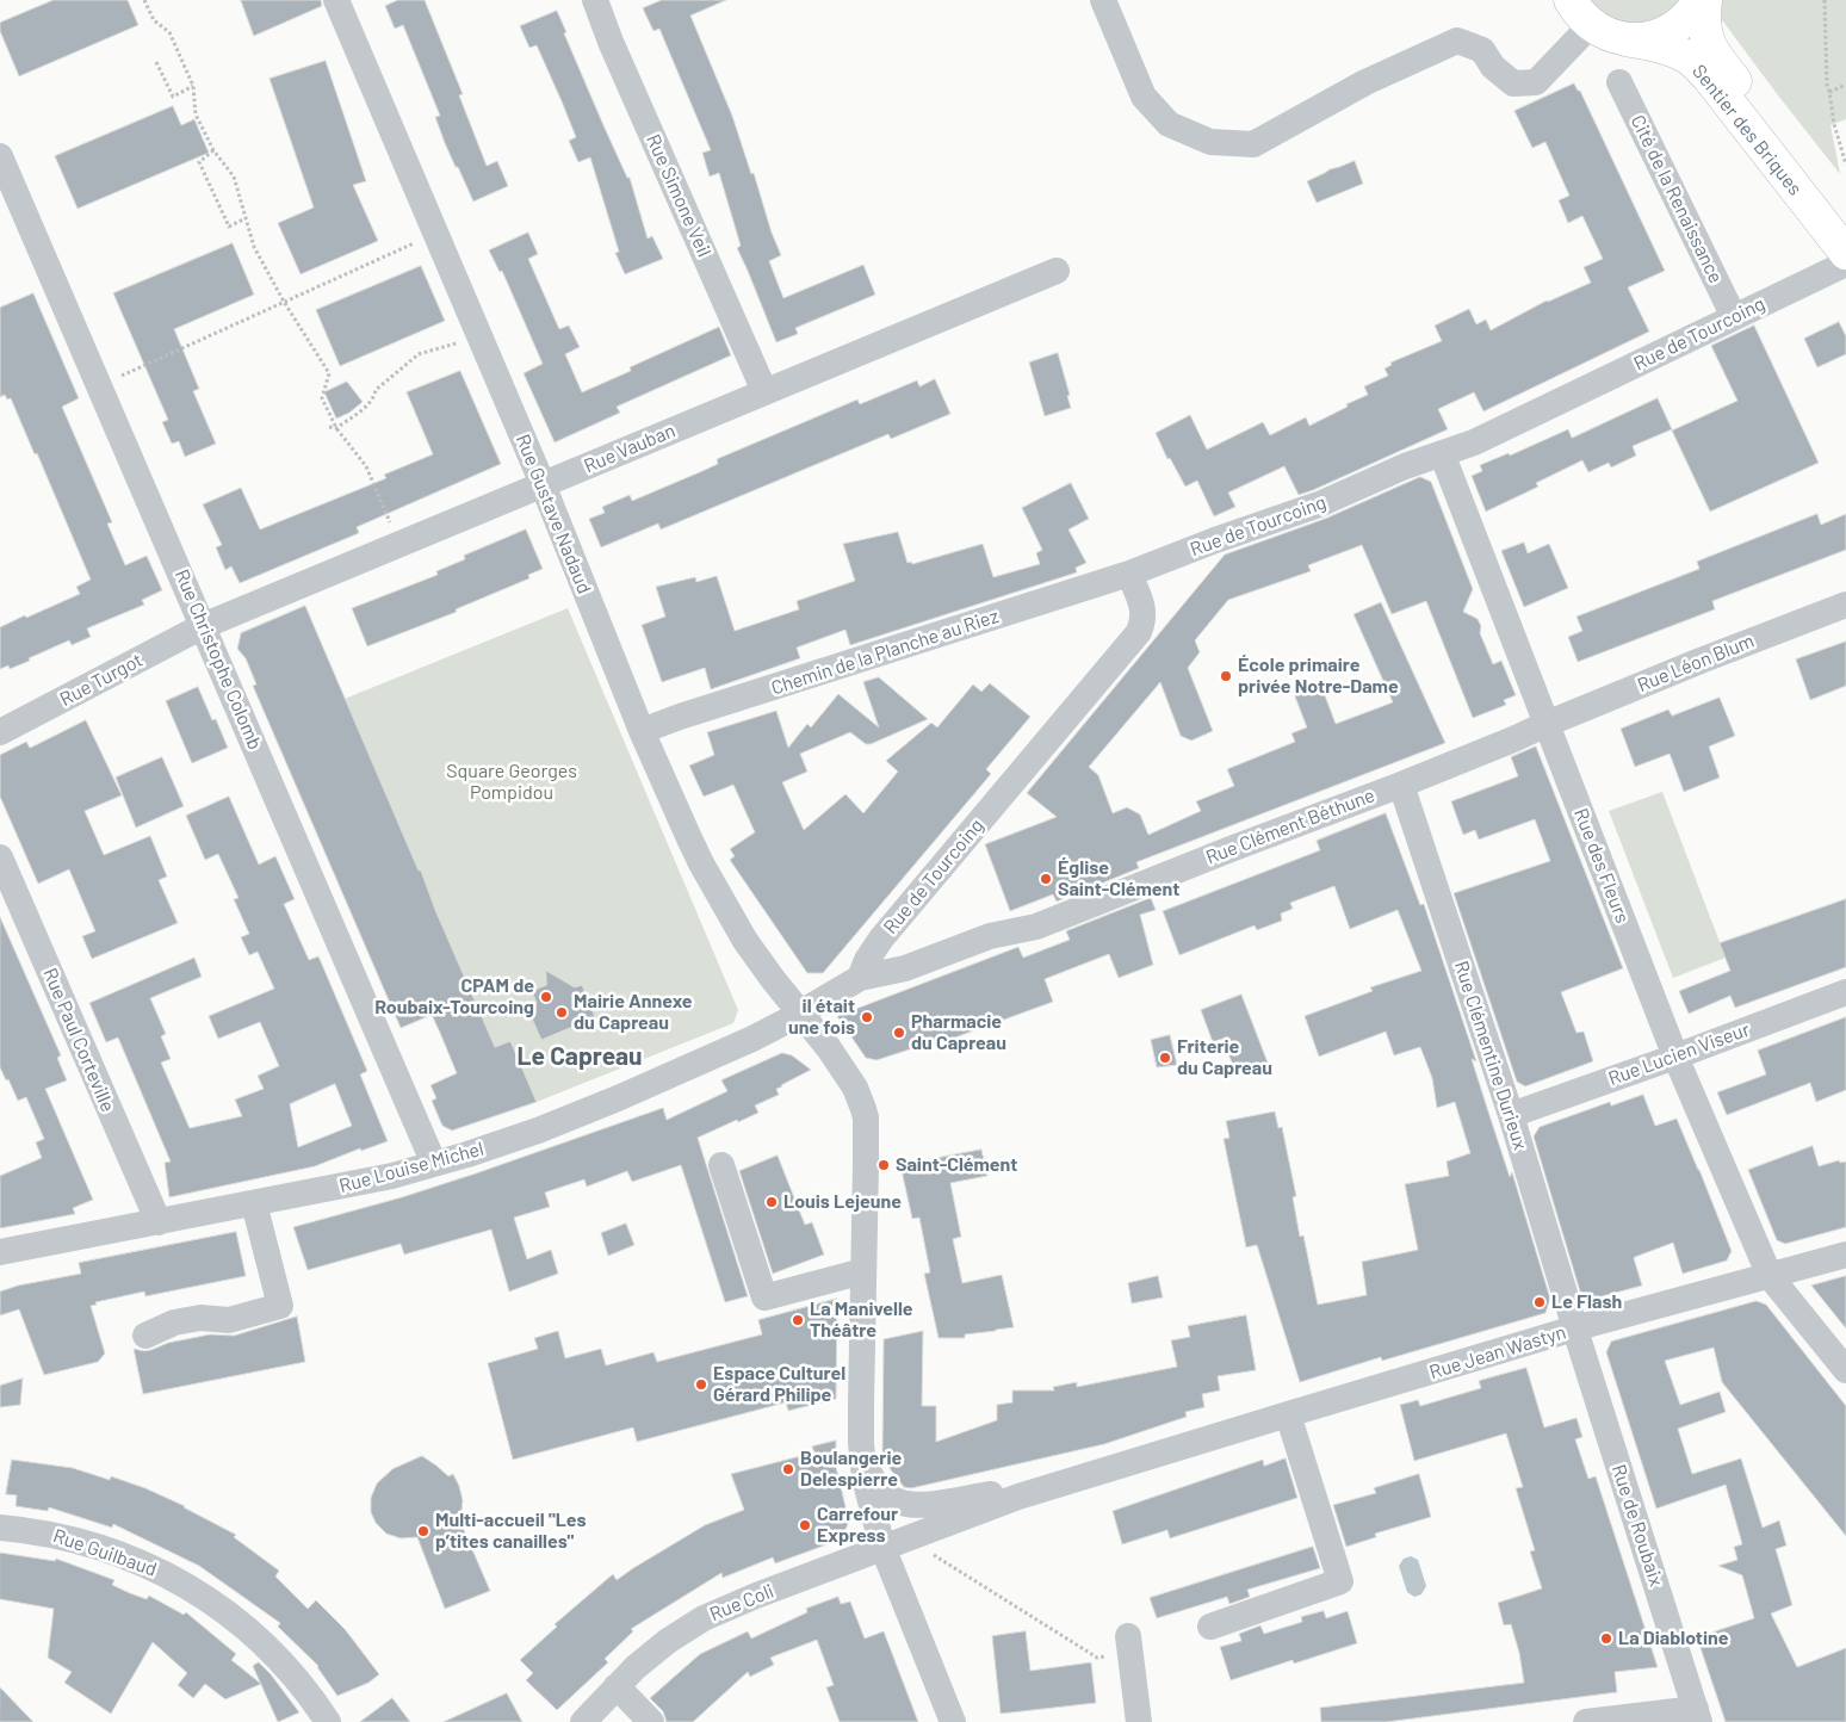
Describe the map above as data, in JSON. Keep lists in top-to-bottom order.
{
  "streets": {
    "main road": ["Sentier des Briques"],
    "street": [
      "Rue Simone Veil",
      "Cité de la Renaissance",
      "Rue de Tourcoing",
      "Rue Vauban",
      "Rue Gustave Nadaud",
      "Chemin de la Planche au Riez",
      "Rue Christophe Colomb",
      "Rue Léon Blum",
      "Rue Turgot",
      "Rue Clément Béthune",
      "Rue des Fleurs",
      "Rue Paul Corteville",
      "Rue Lucien Viseur",
      "Rue Clémentine Durieux",
      "Rue Louise Michel",
      "Rue Jean Wastyn",
      "Rue de Roubaix",
      "Rue Guilbaud",
      "Rue Coli"
    ]
  },
  "crossings": [
    ["Rue Simone Veil", "Rue Vauban"],
    ["Cité de la Renaissance", "Rue de Tourcoing"],
    ["Rue de Tourcoing", "Chemin de la Planche au Riez"],
    ["Rue de Tourcoing", "Rue Clément Béthune"],
    ["Rue de Tourcoing", "Rue des Fleurs"],
    ["Rue Vauban", "Rue Gustave Nadaud"],
    ["Rue Vauban", "Rue Christophe Colomb"],
    ["Rue Vauban", "Rue Turgot"],
    ["Rue Gustave Nadaud", "Chemin de la Planche au Riez"],
    ["Rue Gustave Nadaud", "Rue Clément Béthune"],
    ["Rue Gustave Nadaud", "Rue Louise Michel"],
    ["Rue Gustave Nadaud", "Rue Jean Wastyn"],
    ["Rue Gustave Nadaud", "Rue Coli"],
    ["Rue Christophe Colomb", "Rue Turgot"],
    ["Rue Christophe Colomb", "Rue Louise Michel"],
    ["Rue Léon Blum", "Rue Clément Béthune"],
    ["Rue Léon Blum", "Rue des Fleurs"],
    ["Rue Clément Béthune", "Rue des Fleurs"],
    ["Rue Clément Béthune", "Rue Clémentine Durieux"],
    ["Rue Clément Béthune", "Rue Louise Michel"],
    ["Rue des Fleurs", "Rue Lucien Viseur"],
    ["Rue des Fleurs", "Rue Jean Wastyn"],
    ["Rue Paul Corteville", "Rue Louise Michel"],
    ["Rue Lucien Viseur", "Rue Clémentine Durieux"],
    ["Rue Clémentine Durieux", "Rue Jean Wastyn"],
    ["Rue Clémentine Durieux", "Rue de Roubaix"],
    ["Rue Jean Wastyn", "Rue de Roubaix"],
    ["Rue Jean Wastyn", "Rue Coli"]
  ],
  "districts": ["Le Capreau"],
  "parks": ["Square Georges Pompidou"],
  "places": [
    "École primaire privée Notre-Dame",
    "Église Saint-Clément",
    "CPAM de Roubaix-Tourcoing",
    "Mairie Annexe du Capreau",
    "il était une fois",
    "Pharmacie du Capreau",
    "Friterie du Capreau",
    "Saint-Clément",
    "Louis Lejeune",
    "Le Flash",
    "La Manivelle Théâtre",
    "Espace Culturel Gérard Philipe",
    "Boulangerie Delespierre",
    "Carrefour Express",
    "Multi-accueil \"Les p’tites canailles\"",
    "La Diablotine"
  ]
}
